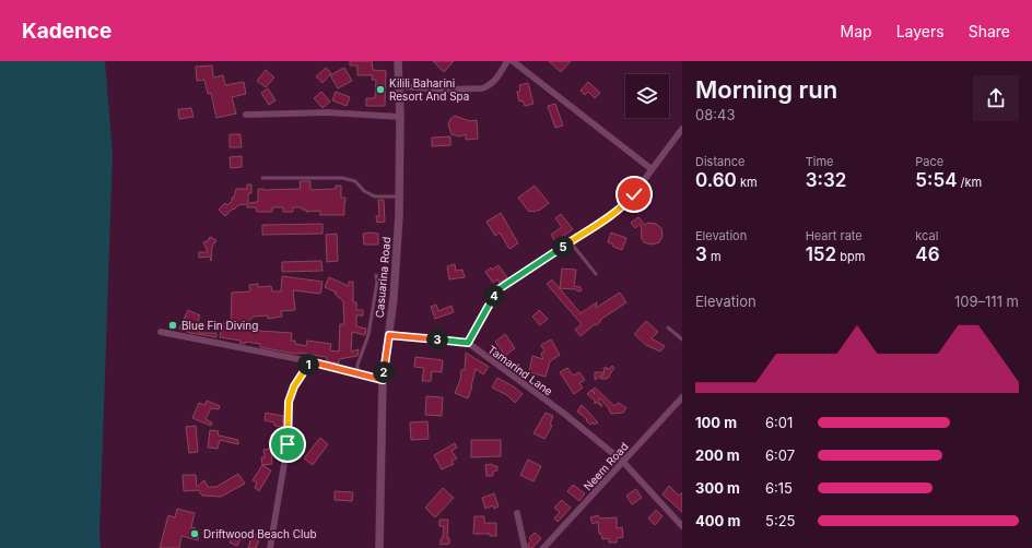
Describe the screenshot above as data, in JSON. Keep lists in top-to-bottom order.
{
  "streets": {
    "street": ["Casuarina Road", "Tamarind Lane", "Neem Road"]
  },
  "crossings": [
    ["Tamarind Lane", "Neem Road"]
  ],
  "places": ["Kilili Baharini Resort And Spa", "Blue Fin Diving", "Driftwood Beach Club"],
  "page": {
    "header": "Kadence",
    "nav": ["Map", "Layers", "Share"],
    "heading": ["Morning run", "08:43"],
    "stats": [
      ["Distance", "0.60 km"],
      ["Time", "3:32"],
      ["Pace", "5:54 /km"],
      ["Elevation", "3 m"],
      ["Heart rate", "152 bpm"],
      ["kcal", "46"]
    ],
    "pins": [
      "5",
      "4",
      "3",
      "1",
      "2"
    ],
    "chart": ["Elevation", "109–111 m"],
    "list": [
      {
        "name": "100 m",
        "note": "6:01"
      },
      {
        "name": "200 m",
        "note": "6:07"
      },
      {
        "name": "300 m",
        "note": "6:15"
      },
      {
        "name": "400 m",
        "note": "5:25"
      }
    ]
  }
}
